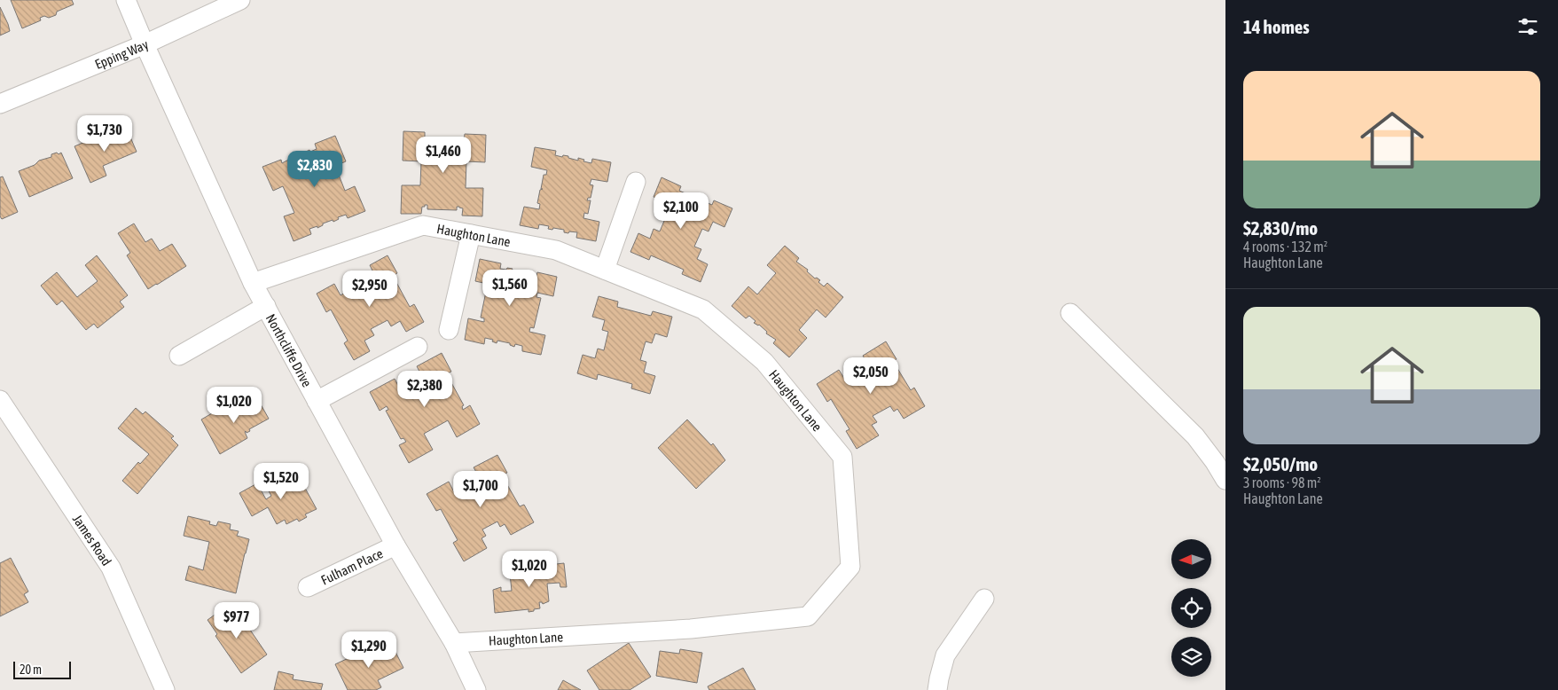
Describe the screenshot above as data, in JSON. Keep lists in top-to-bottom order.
{
  "streets": {
    "street": [
      "Epping Way",
      "Haughton Lane",
      "Northcliffe Drive",
      "James Road",
      "Fulham Place"
    ]
  },
  "crossings": [
    ["Epping Way", "Northcliffe Drive"],
    ["Haughton Lane", "Northcliffe Drive"],
    ["Northcliffe Drive", "Fulham Place"]
  ],
  "scale_bar": "20 m",
  "north": "left",
  "page": {
    "heading": "14 homes",
    "list": [
      {
        "name": "$2,830/mo",
        "note": "4 rooms · 132 m² · Haughton Lane"
      },
      {
        "name": "$2,050/mo",
        "note": "3 rooms · 98 m² · Haughton Lane"
      }
    ],
    "price": [
      "$1,730",
      "$1,460",
      "$2,830",
      "$2,100",
      "$1,560",
      "$2,950",
      "$2,050",
      "$2,380",
      "$1,020",
      "$1,520",
      "$1,700",
      "$1,020",
      "$977",
      "$1,290"
    ],
    "scale": "20 m"
  }
}
